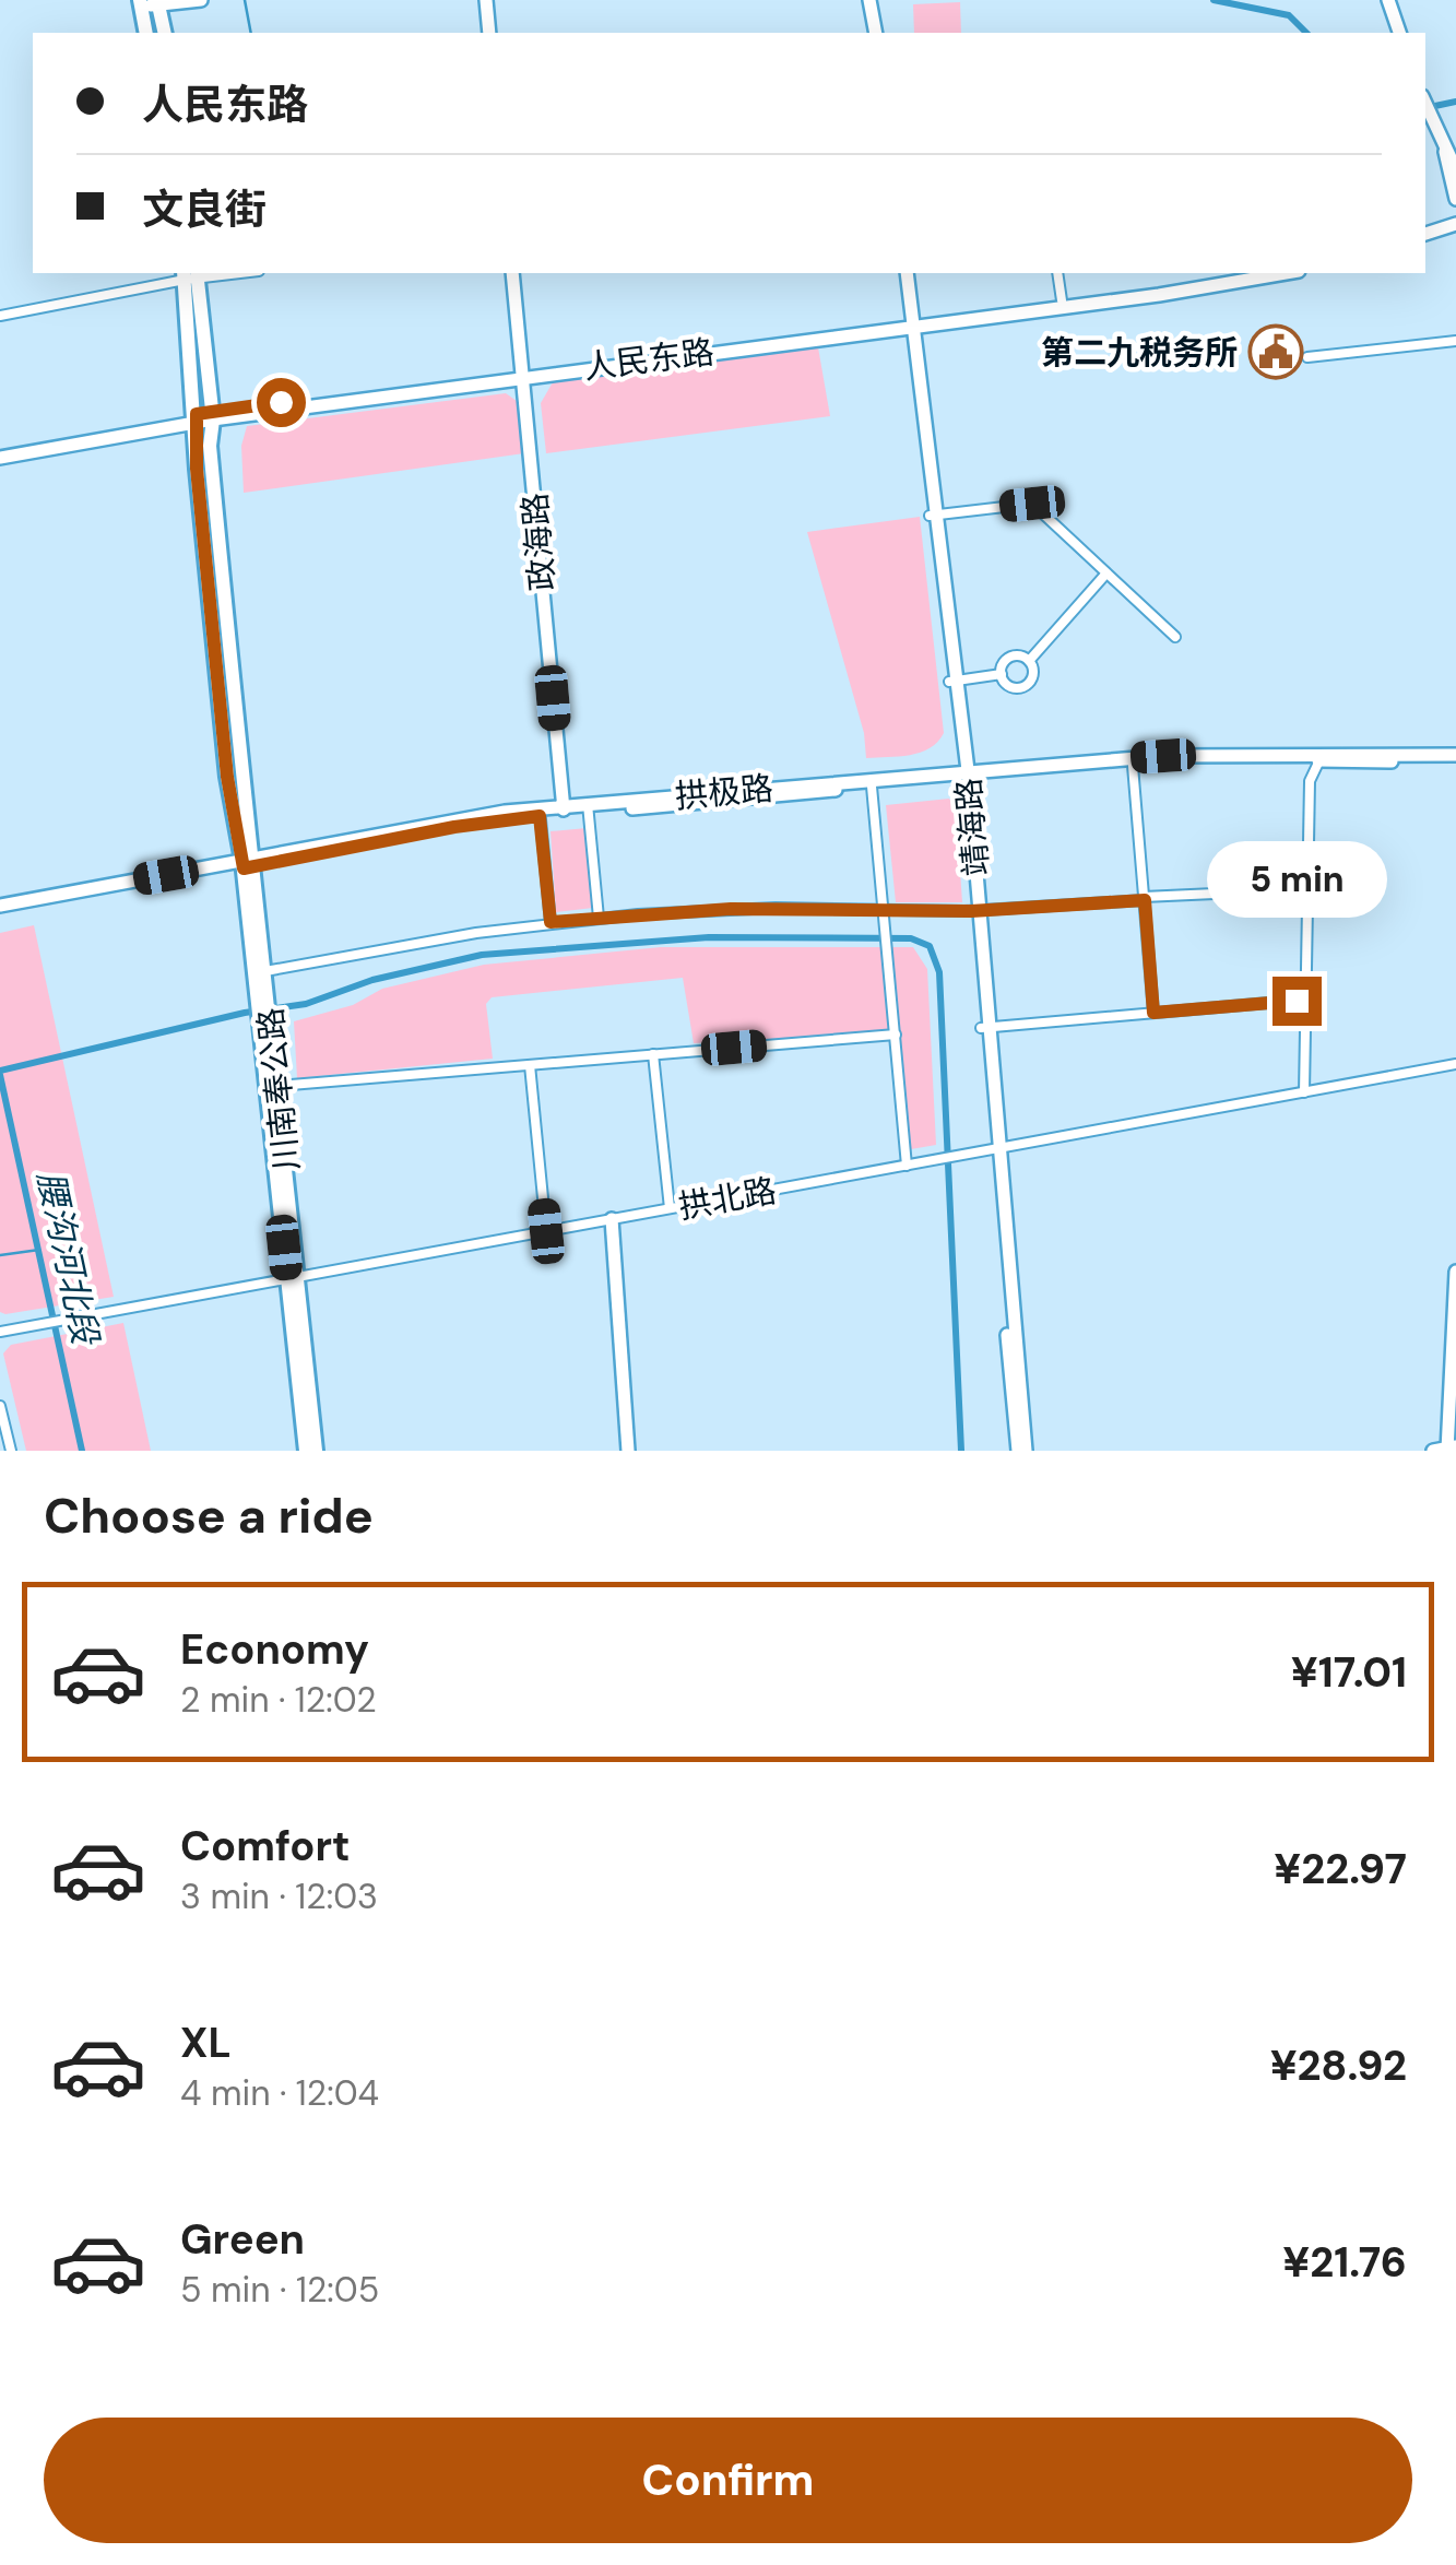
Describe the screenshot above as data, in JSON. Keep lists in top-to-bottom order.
{
  "streets": {
    "main road": ["川南奉公路"],
    "street": [
      "人民东路",
      "政海路",
      "拱极路",
      "靖海路",
      "拱北路"
    ]
  },
  "crossings": [
    ["人民东路", "政海路"],
    ["人民东路", "靖海路"],
    ["政海路", "拱极路"],
    ["拱极路", "靖海路"],
    ["拱极路", "川南奉公路"],
    ["靖海路", "拱北路"],
    ["川南奉公路", "拱北路"]
  ],
  "water": ["腰沟河北段"],
  "places": {
    "public building": ["第二九税务所"]
  },
  "page": {
    "banner": ["人民东路", "文良街"],
    "bubble": "5 min",
    "heading": "Choose a ride",
    "list": [
      {
        "name": "Economy",
        "note": "2 min · 12:02",
        "value": "¥17.01"
      },
      {
        "name": "Comfort",
        "note": "3 min · 12:03",
        "value": "¥22.97"
      },
      {
        "name": "XL",
        "note": "4 min · 12:04",
        "value": "¥28.92"
      },
      {
        "name": "Green",
        "note": "5 min · 12:05",
        "value": "¥21.76"
      }
    ],
    "buttons": "Confirm"
  }
}
